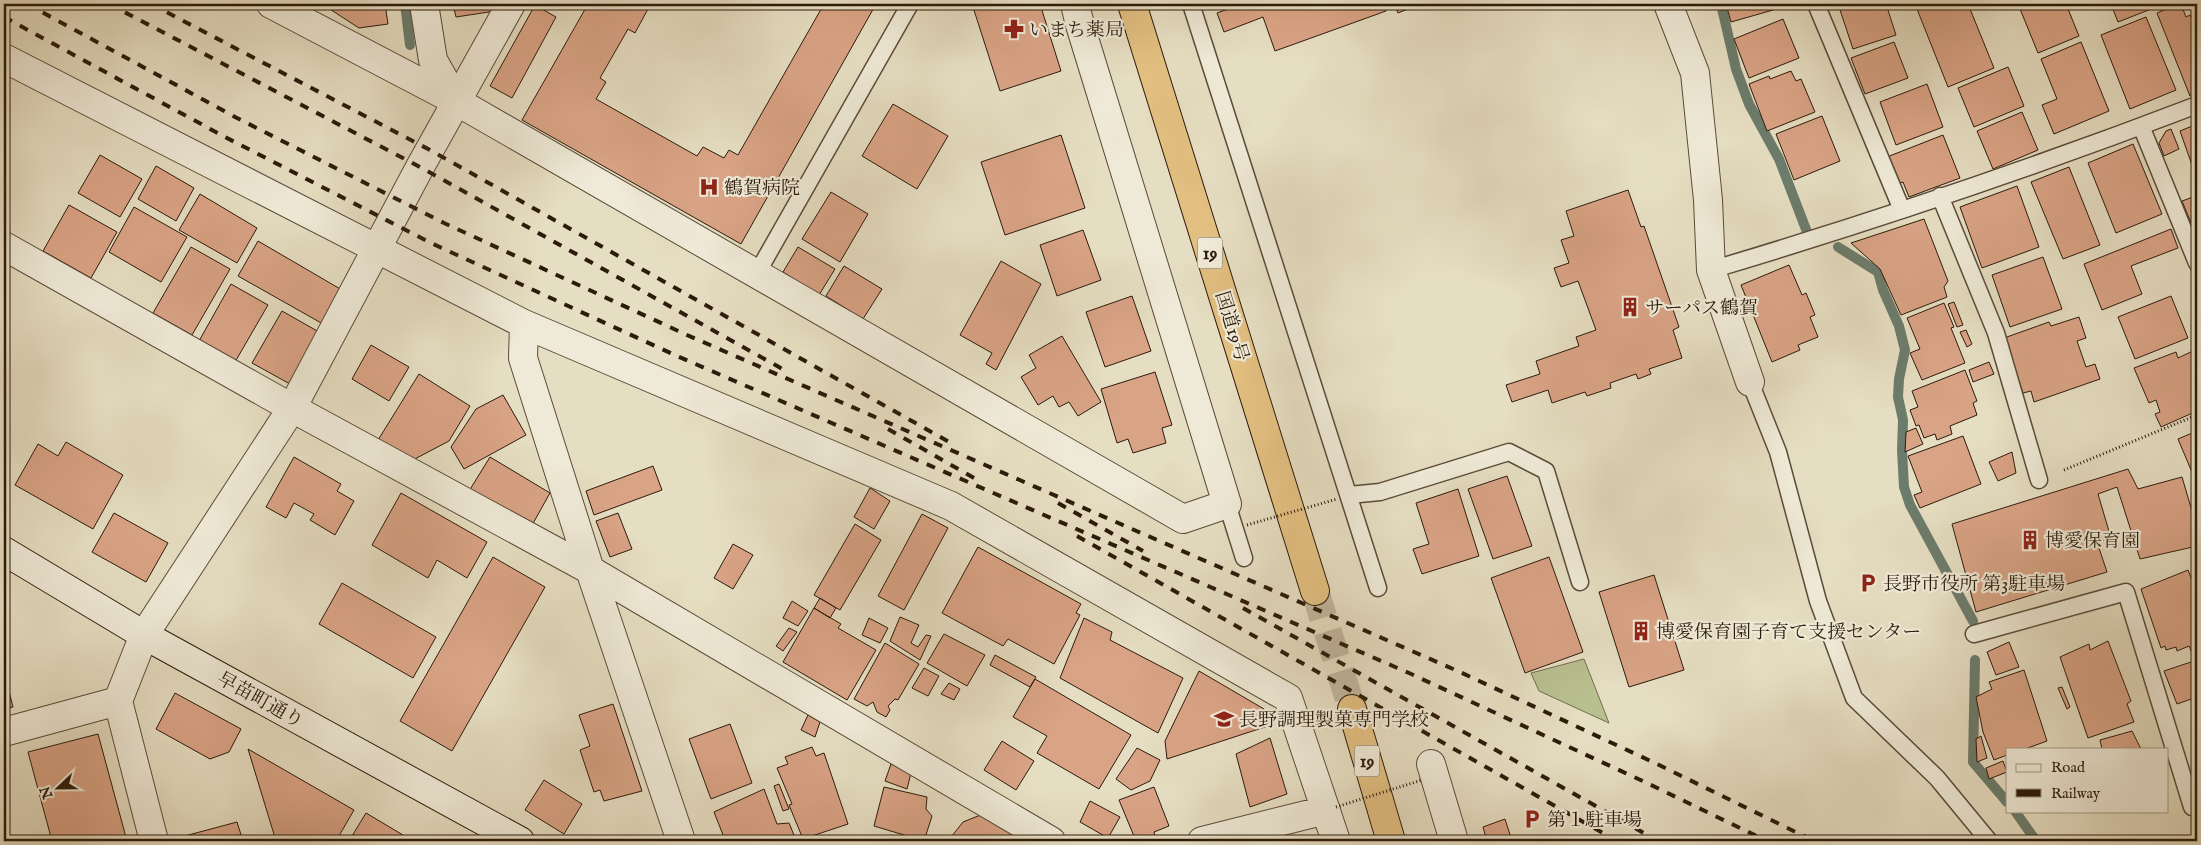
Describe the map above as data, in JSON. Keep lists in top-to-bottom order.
{
  "streets": {
    "highway": ["19", "国道19号"],
    "street": ["早苗町通り"]
  },
  "places": {
    "pharmacy": ["いまち薬局"],
    "hospital": ["鶴賀病院"],
    "building": ["サーパス鶴賀", "博愛保育園", "博愛保育園子育て支援センター"],
    "parking": ["長野市役所 第3駐車場", "第１駐車場"],
    "school or university": ["長野調理製菓専門学校"]
  },
  "legend": ["Road", "Railway"],
  "north": "left"
}
